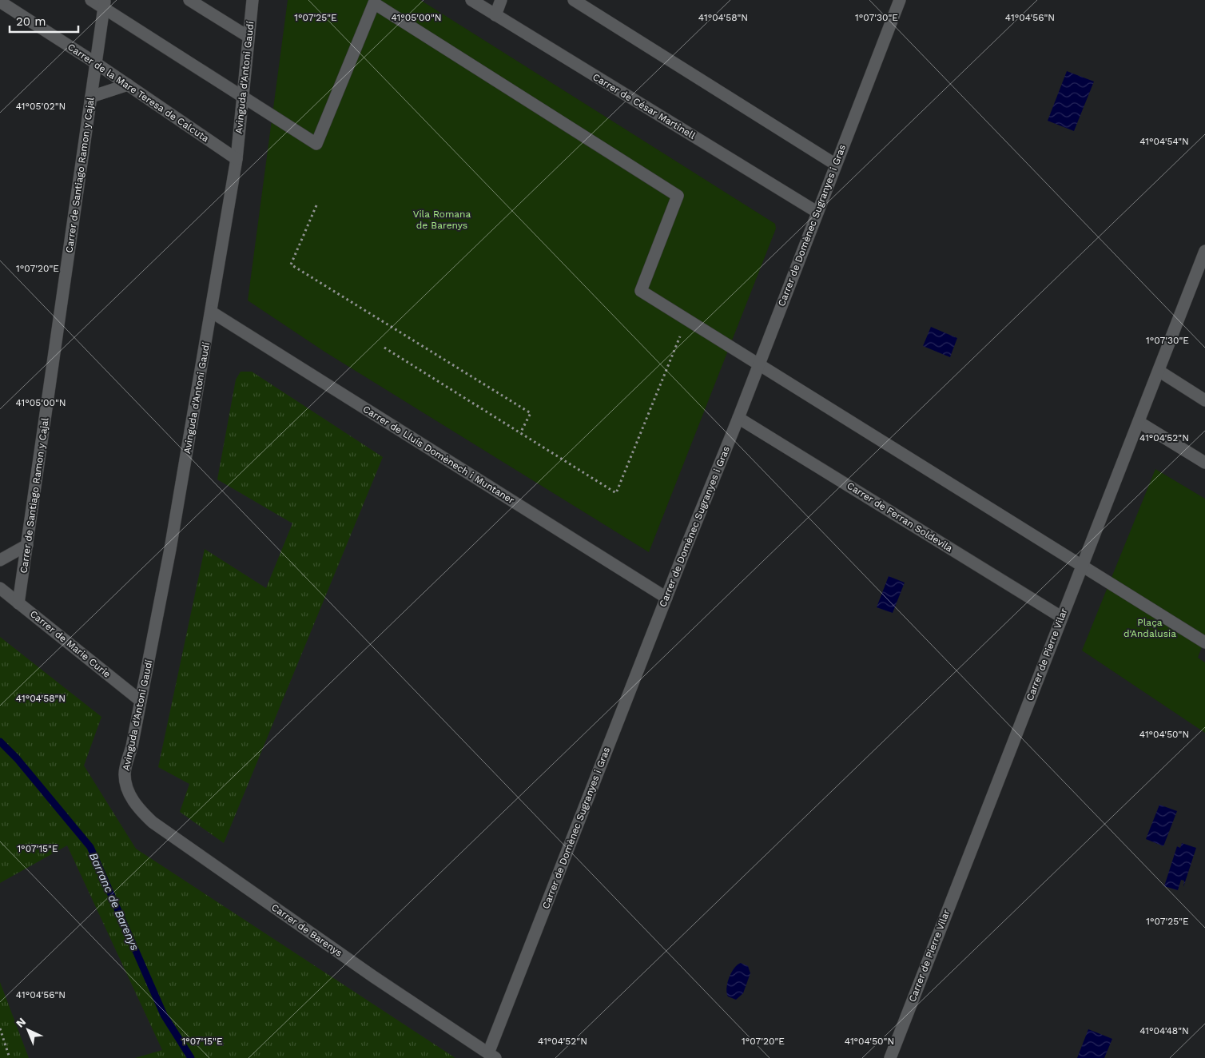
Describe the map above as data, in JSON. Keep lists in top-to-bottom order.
{
  "streets": {
    "street": [
      "Avinguda d'Antoni Gaudí",
      "Carrer de la Mare Teresa de Calcuta",
      "Carrer de César Martinell",
      "Carrer de Santiago Ramon y Cajal",
      "Carrer de Domènec Sugranyes i Gras",
      "Carrer de Lluis Domènech i Muntaner",
      "Carrer de Ferran Soldevila",
      "Carrer de Marie Curie",
      "Carrer de Pierre Vilar",
      "Carrer de Barenys"
    ]
  },
  "crossings": [
    ["Avinguda d'Antoni Gaudí", "Carrer de la Mare Teresa de Calcuta"],
    ["Avinguda d'Antoni Gaudí", "Carrer de Lluis Domènech i Muntaner"],
    ["Avinguda d'Antoni Gaudí", "Carrer de Marie Curie"],
    ["Avinguda d'Antoni Gaudí", "Carrer de Barenys"],
    ["Carrer de la Mare Teresa de Calcuta", "Carrer de Santiago Ramon y Cajal"],
    ["Carrer de César Martinell", "Carrer de Domènec Sugranyes i Gras"],
    ["Carrer de Santiago Ramon y Cajal", "Carrer de Marie Curie"],
    ["Carrer de Domènec Sugranyes i Gras", "Carrer de Lluis Domènech i Muntaner"],
    ["Carrer de Domènec Sugranyes i Gras", "Carrer de Ferran Soldevila"],
    ["Carrer de Domènec Sugranyes i Gras", "Carrer de Barenys"],
    ["Carrer de Ferran Soldevila", "Carrer de Pierre Vilar"]
  ],
  "water": ["Barranc de Barenys"],
  "parks": ["Vila Romana de Barenys", "Plaça d'Andalusia"],
  "scale_bar": "20 m",
  "north": "top left",
  "coordinates": [
    "41°05'00\"N",
    "41°04'58\"N",
    "41°04'56\"N",
    "1°07'25\"E",
    "1°07'30\"E",
    "41°05'02\"N",
    "41°04'54\"N",
    "1°07'20\"E",
    "41°04'52\"N",
    "41°04'50\"N",
    "1°07'15\"E",
    "41°04'48\"N"
  ]
}
